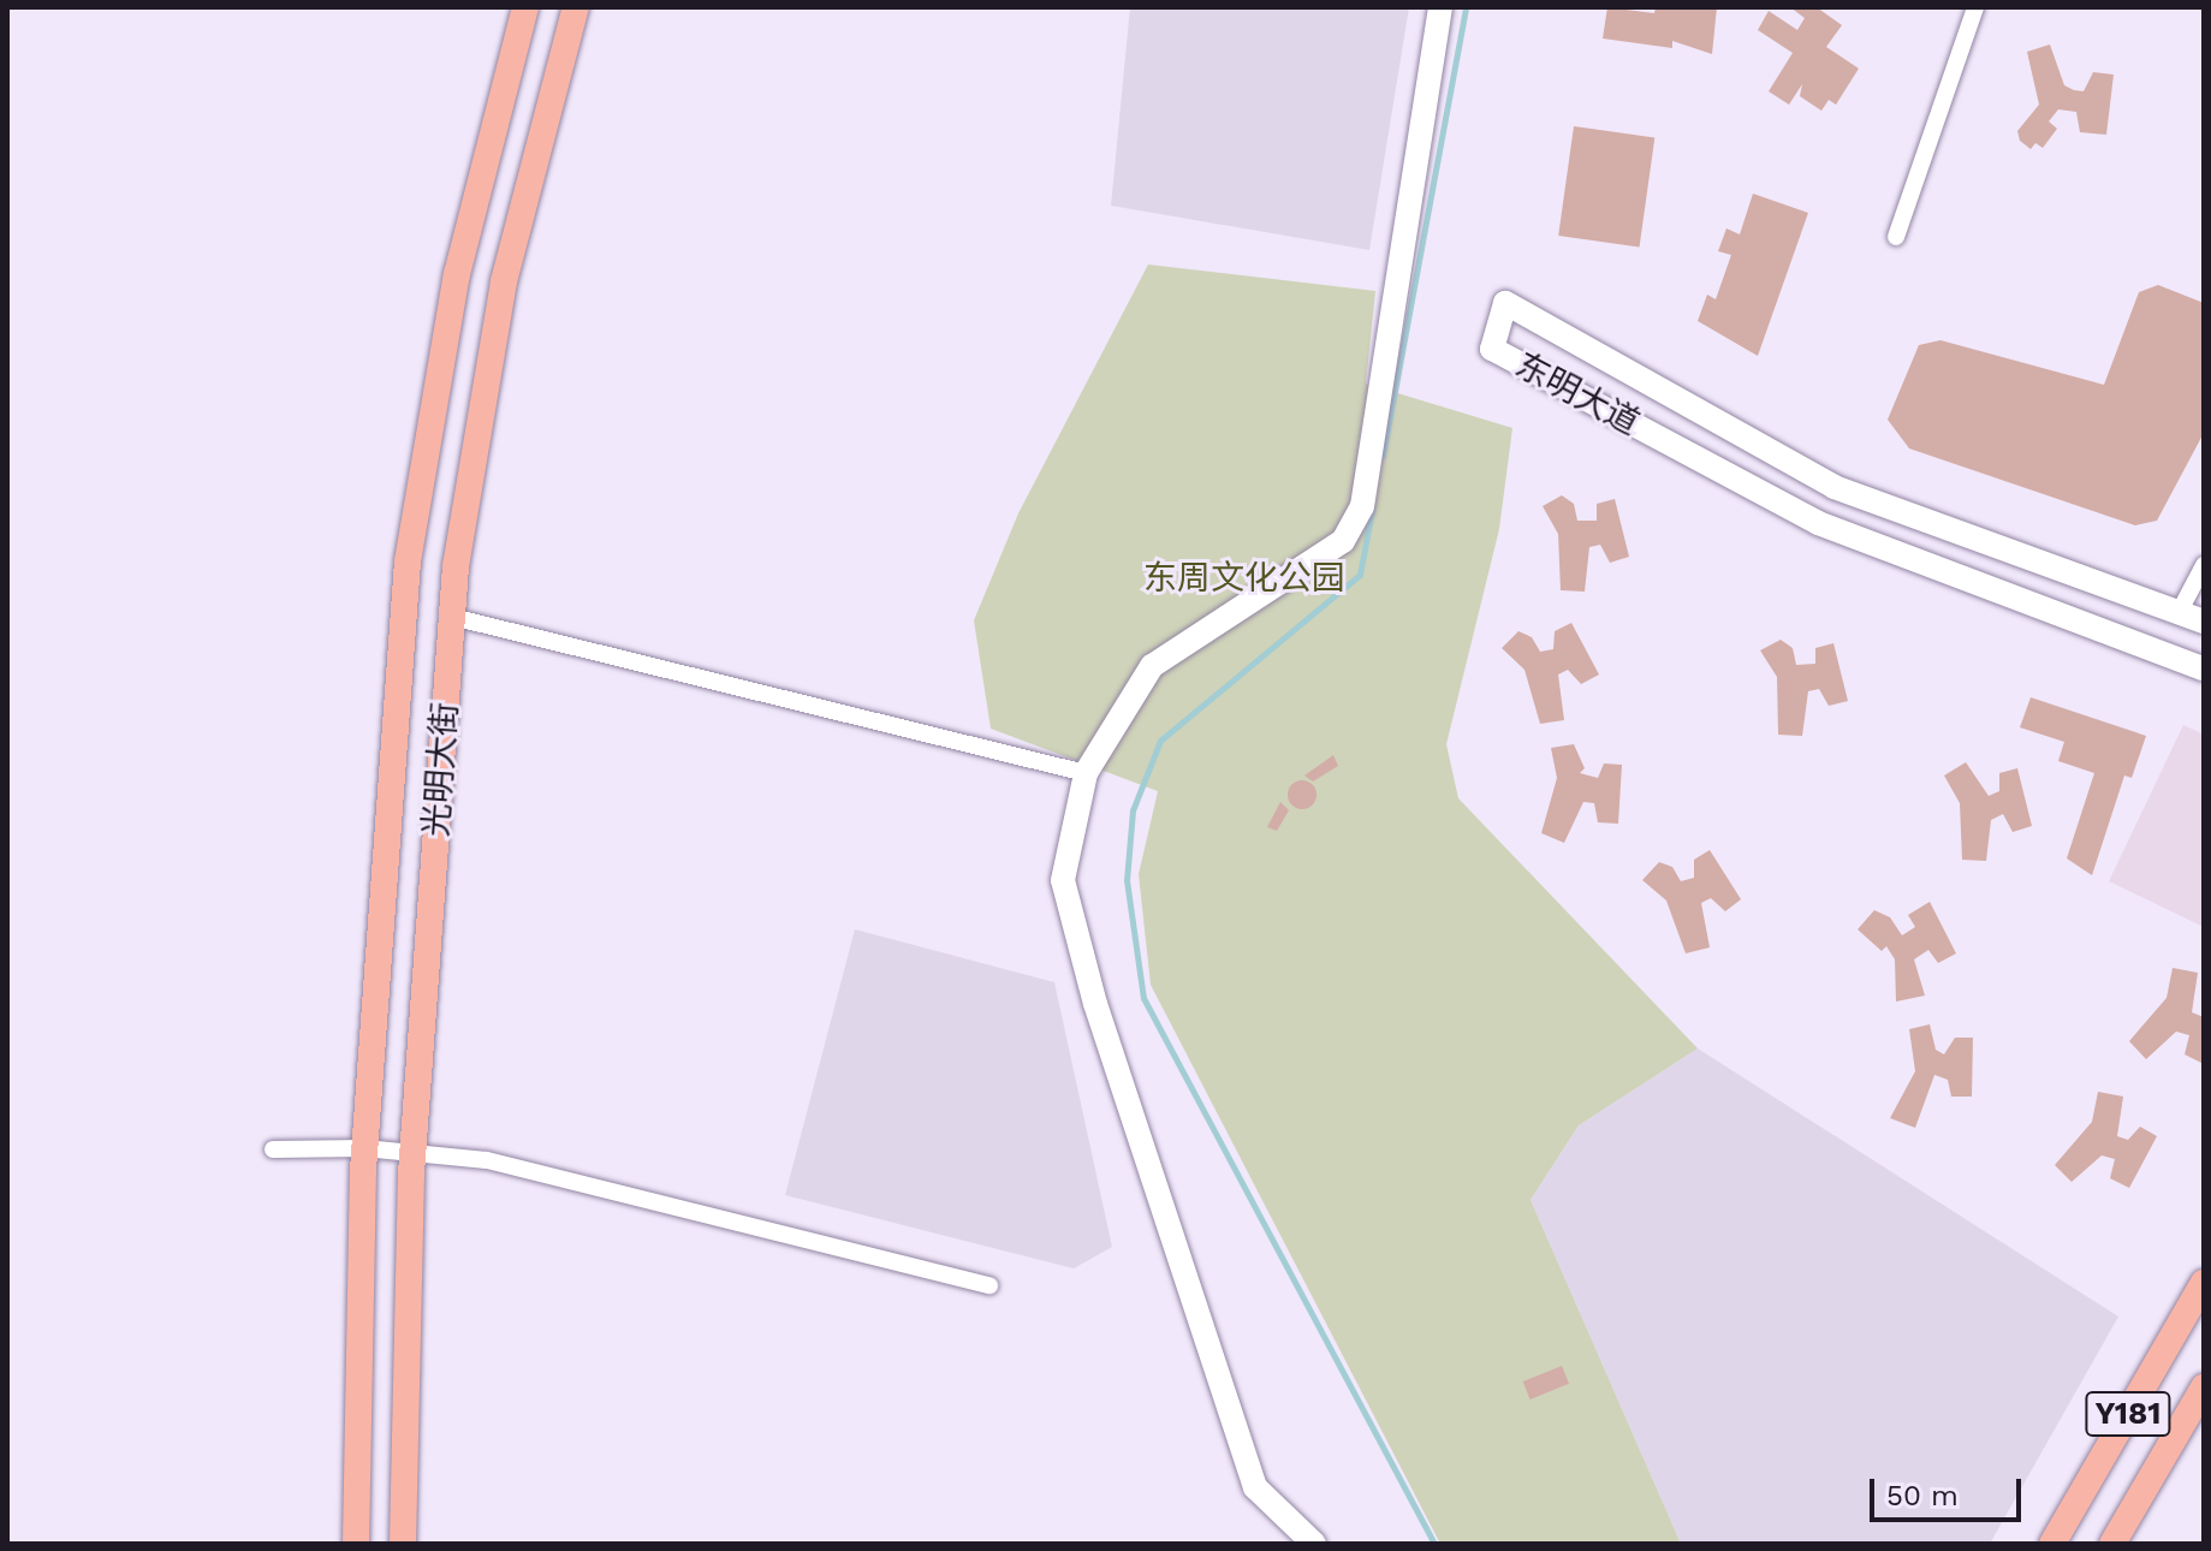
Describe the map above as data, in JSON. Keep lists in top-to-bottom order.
{
  "streets": {
    "main road": ["光明大街", "Y181"],
    "street": ["东明大道"]
  },
  "parks": ["东周文化公园"],
  "scale_bar": "50 m"
}
